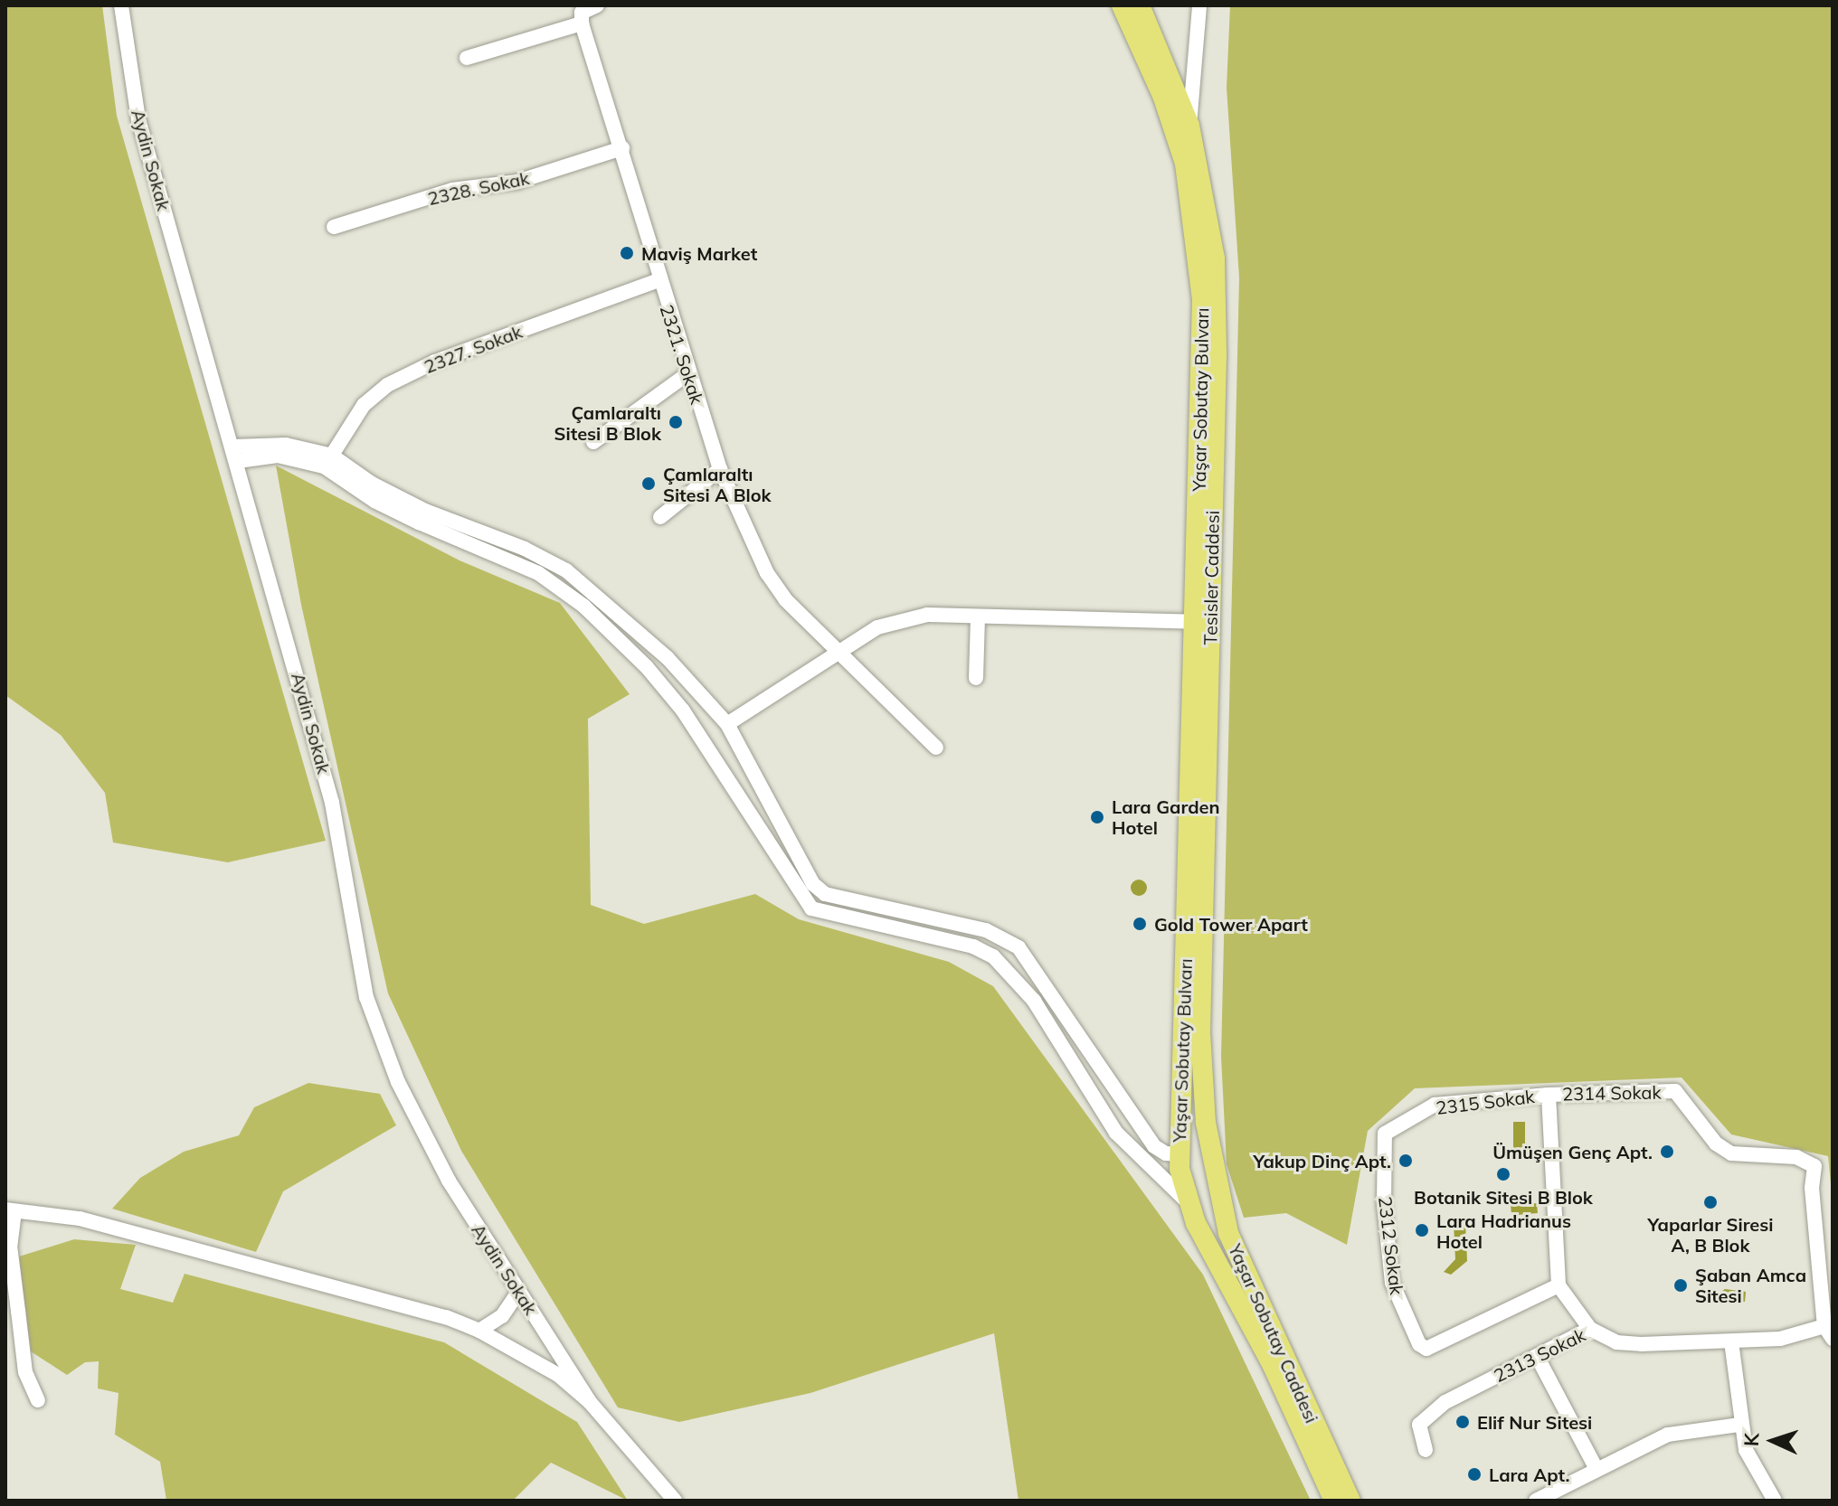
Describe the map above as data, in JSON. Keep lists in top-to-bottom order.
{
  "streets": {
    "main road": ["Yaşar Sobutay Bulvarı", "Tesisler Caddesi", "Yaşar Sobutay Caddesi"],
    "street": [
      "Aydin Sokak",
      "2328. Sokak",
      "2327. Sokak",
      "2321. Sokak",
      "2314 Sokak",
      "2315 Sokak",
      "2312 Sokak",
      "2313 Sokak"
    ]
  },
  "crossings": [
    ["2328. Sokak", "2321. Sokak"],
    ["2327. Sokak", "2321. Sokak"],
    ["Tesisler Caddesi", "Yaşar Sobutay Caddesi"],
    ["2314 Sokak", "2315 Sokak"],
    ["2314 Sokak", "2313 Sokak"],
    ["2315 Sokak", "2312 Sokak"]
  ],
  "places": [
    "Maviş Market",
    "Çamlaraltı Sitesi B Blok",
    "Çamlaraltı Sitesi A Blok",
    "Lara Garden Hotel",
    "Gold Tower Apart",
    "Ümüşen Genç Apt.",
    "Yakup Dinç Apt.",
    "Botanik Sitesi B Blok",
    "Yaparlar Siresi A, B Blok",
    "Lara Hadrianus Hotel",
    "Şaban Amca Sitesi",
    "Elif Nur Sitesi",
    "Lara Apt."
  ],
  "north": "left"
}
